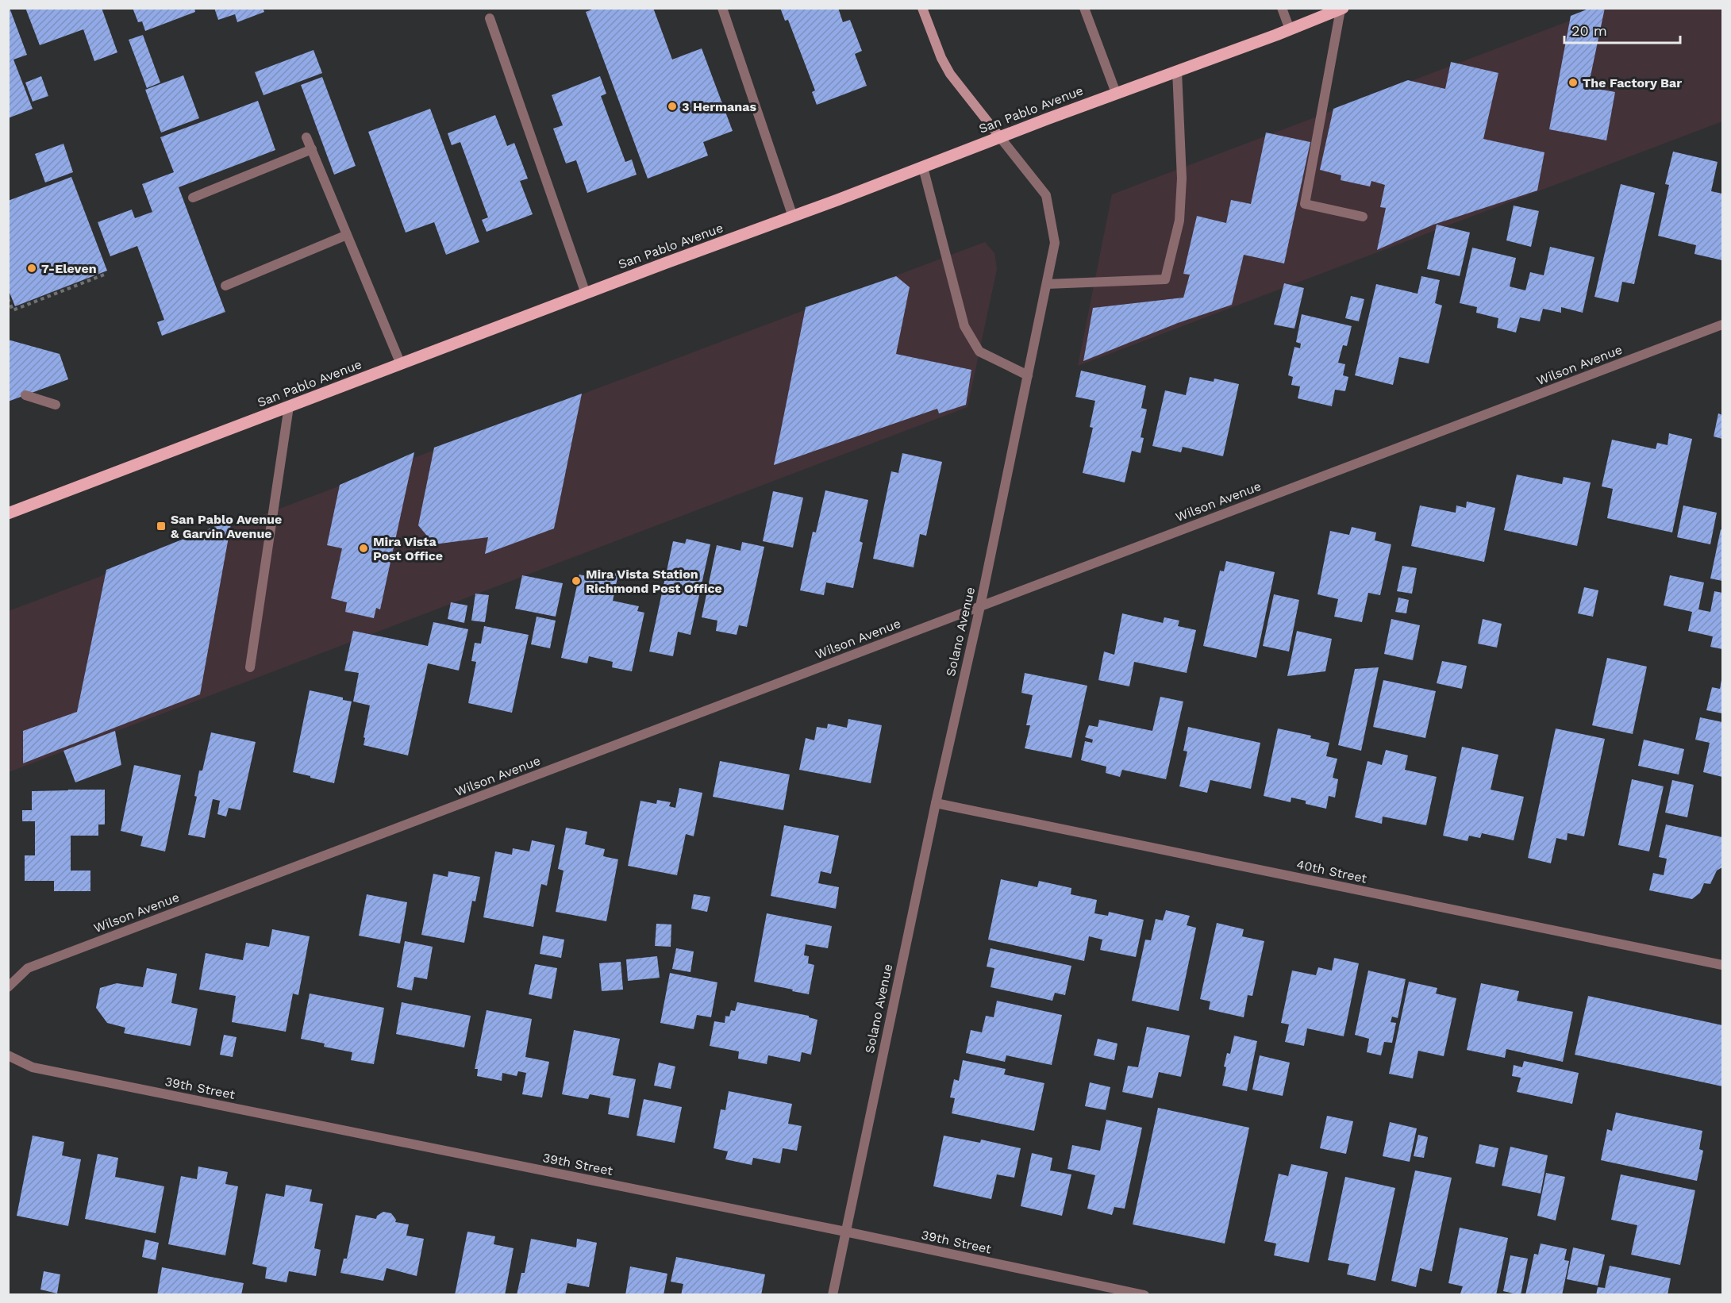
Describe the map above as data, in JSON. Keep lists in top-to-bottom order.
{
  "streets": {
    "main road": ["San Pablo Avenue"],
    "street": [
      "Wilson Avenue",
      "Solano Avenue",
      "40th Street",
      "39th Street"
    ]
  },
  "crossings": [
    ["San Pablo Avenue", "Solano Avenue"],
    ["Wilson Avenue", "Solano Avenue"],
    ["Solano Avenue", "40th Street"],
    ["Solano Avenue", "39th Street"]
  ],
  "places": {
    "other": [
      "The Factory Bar",
      "3 Hermanas",
      "7-Eleven",
      "Mira Vista Post Office",
      "Mira Vista Station Richmond Post Office"
    ],
    "transit": ["San Pablo Avenue & Garvin Avenue"]
  },
  "scale_bar": "20 m"
}
